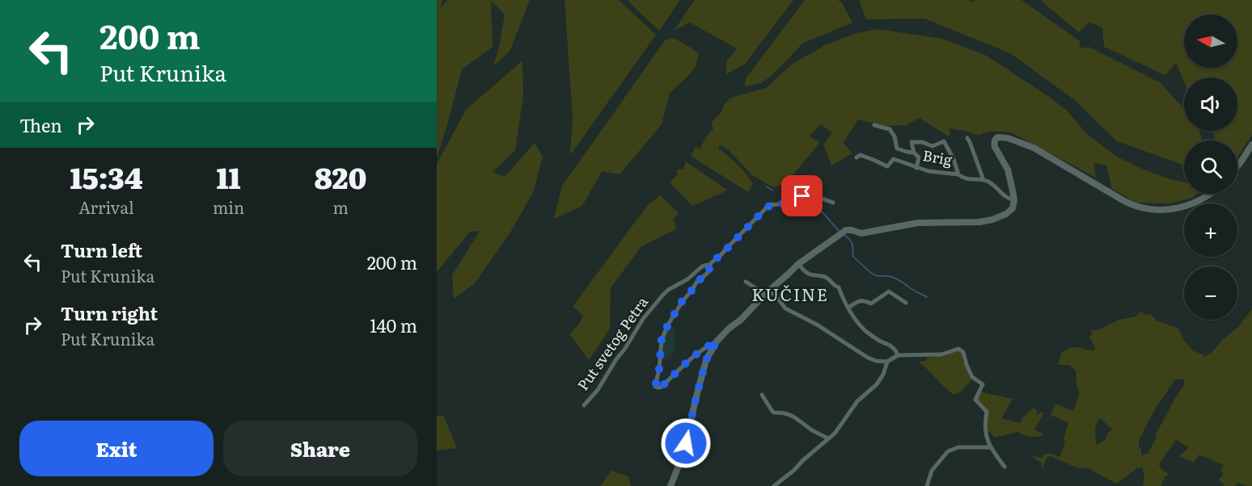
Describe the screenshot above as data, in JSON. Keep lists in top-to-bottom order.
{
  "streets": {
    "street": ["Brig", "Put svetog Petra"]
  },
  "districts": ["KUČINE"],
  "north": "left",
  "page": {
    "turn": ["200 m", "Put Krunika"],
    "map_buttons": ["+", "−"],
    "then": "Then",
    "eta": [
      "15:34",
      "Arrival",
      "11",
      "min",
      "820",
      "m"
    ],
    "list": [
      {
        "name": "Turn left",
        "note": "Put Krunika",
        "value": "200 m"
      },
      {
        "name": "Turn right",
        "note": "Put Krunika",
        "value": "140 m"
      }
    ],
    "buttons": ["Exit", "Share"]
  }
}
